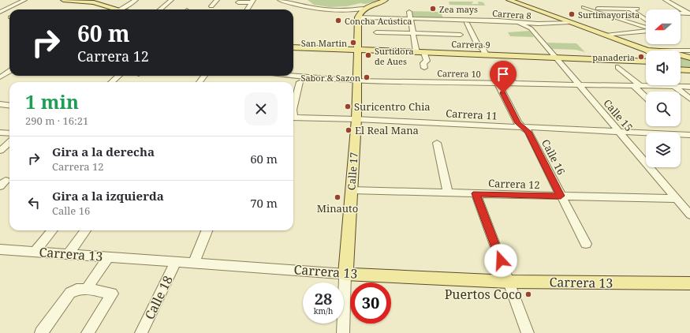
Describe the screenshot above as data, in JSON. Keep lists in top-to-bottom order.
{
  "streets": {
    "main road": ["Carrera 9", "Calle 17", "Carrera 13"],
    "street": [
      "Carrera 8",
      "Carrera 10",
      "Carrera 11",
      "Calle 15",
      "Calle 16",
      "Carrera 12",
      "Calle 18"
    ]
  },
  "crossings": [
    ["Carrera 8", "Calle 15"],
    ["Carrera 8", "Calle 17"],
    ["Carrera 9", "Calle 15"],
    ["Carrera 9", "Calle 17"],
    ["Carrera 10", "Calle 15"],
    ["Carrera 10", "Calle 16"],
    ["Carrera 10", "Calle 17"],
    ["Carrera 11", "Calle 15"],
    ["Carrera 11", "Calle 16"],
    ["Carrera 11", "Calle 17"],
    ["Calle 15", "Carrera 12"],
    ["Calle 16", "Carrera 12"],
    ["Calle 17", "Carrera 12"],
    ["Calle 17", "Carrera 13"],
    ["Carrera 13", "Calle 18"]
  ],
  "places": [
    "Zea mays",
    "Surtimayorista",
    "Concha Acústica",
    "San Martin",
    "Surtidora de Aues",
    "panaderia",
    "Sabor & Sazon",
    "Suricentro Chia",
    "El Real Mana",
    "Minauto",
    "Puertos Coco"
  ],
  "north": "left",
  "page": {
    "turn": ["60 m", "Carrera 12"],
    "heading": ["1 min", "290 m · 16:21"],
    "list": [
      {
        "name": "Gira a la derecha",
        "note": "Carrera 12",
        "value": "60 m"
      },
      {
        "name": "Gira a la izquierda",
        "note": "Calle 16",
        "value": "70 m"
      }
    ],
    "speed": "28 km/h",
    "limit": "30"
  }
}
